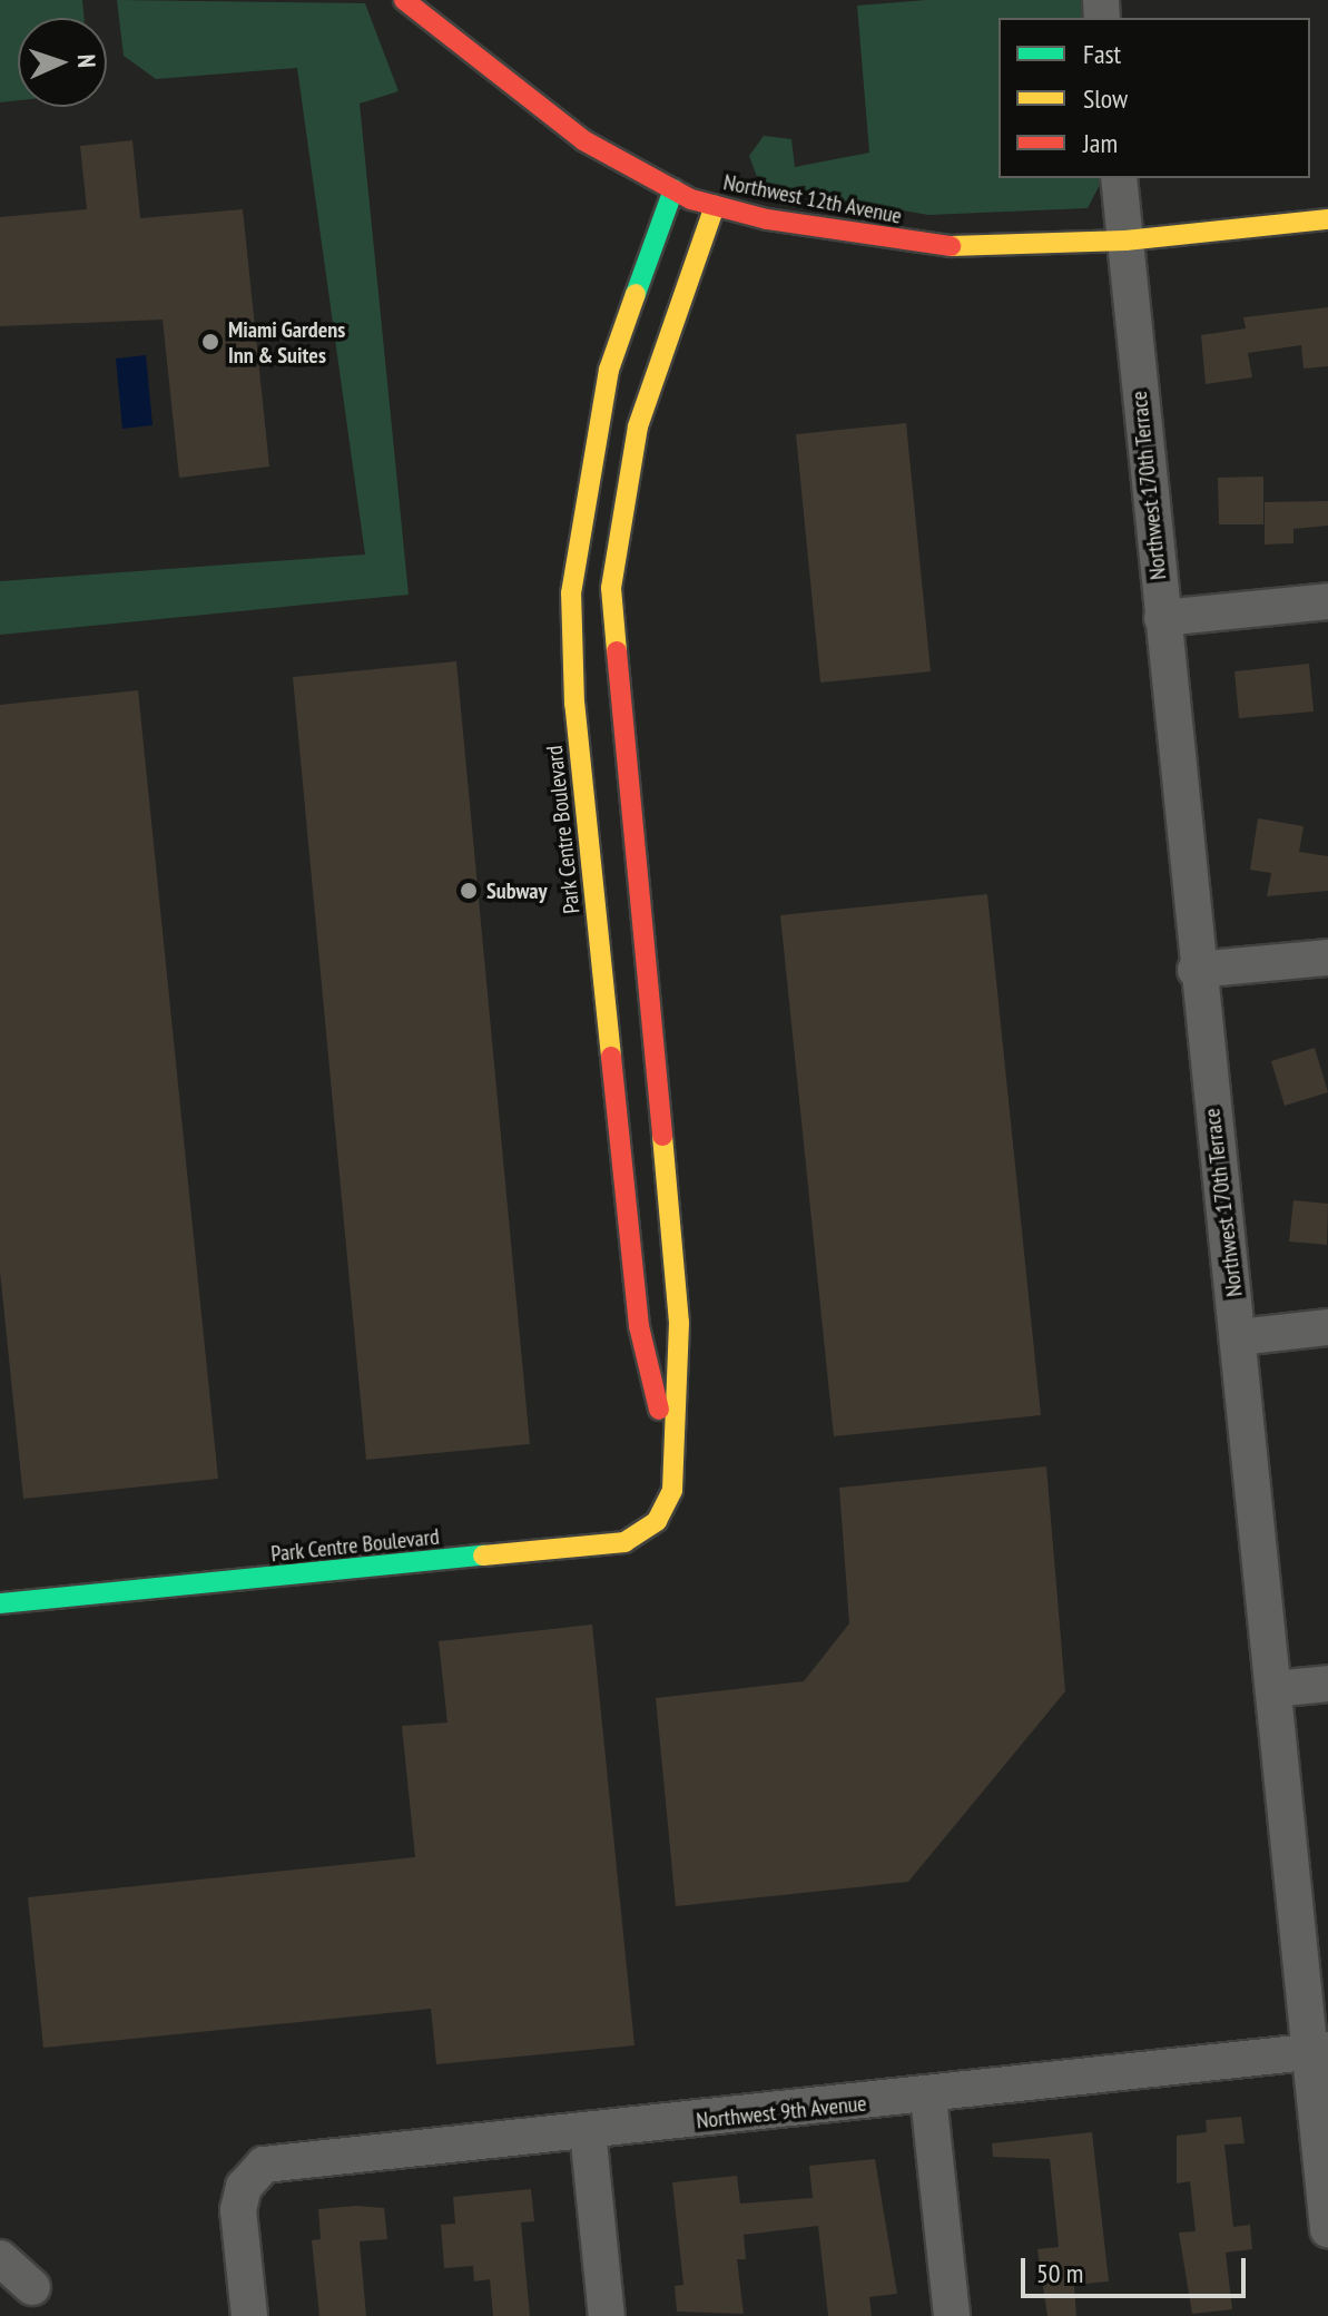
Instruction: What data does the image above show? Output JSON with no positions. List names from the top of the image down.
{
  "streets": {
    "street": [
      "Northwest 12th Avenue",
      "Northwest 170th Terrace",
      "Park Centre Boulevard",
      "Northwest 9th Avenue"
    ]
  },
  "crossings": [
    ["Northwest 12th Avenue", "Northwest 170th Terrace"],
    ["Northwest 12th Avenue", "Park Centre Boulevard"],
    ["Northwest 170th Terrace", "Northwest 9th Avenue"]
  ],
  "places": ["Miami Gardens Inn & Suites", "Subway"],
  "legend": ["Fast", "Slow", "Jam"],
  "scale_bar": "50 m",
  "north": "right"
}
